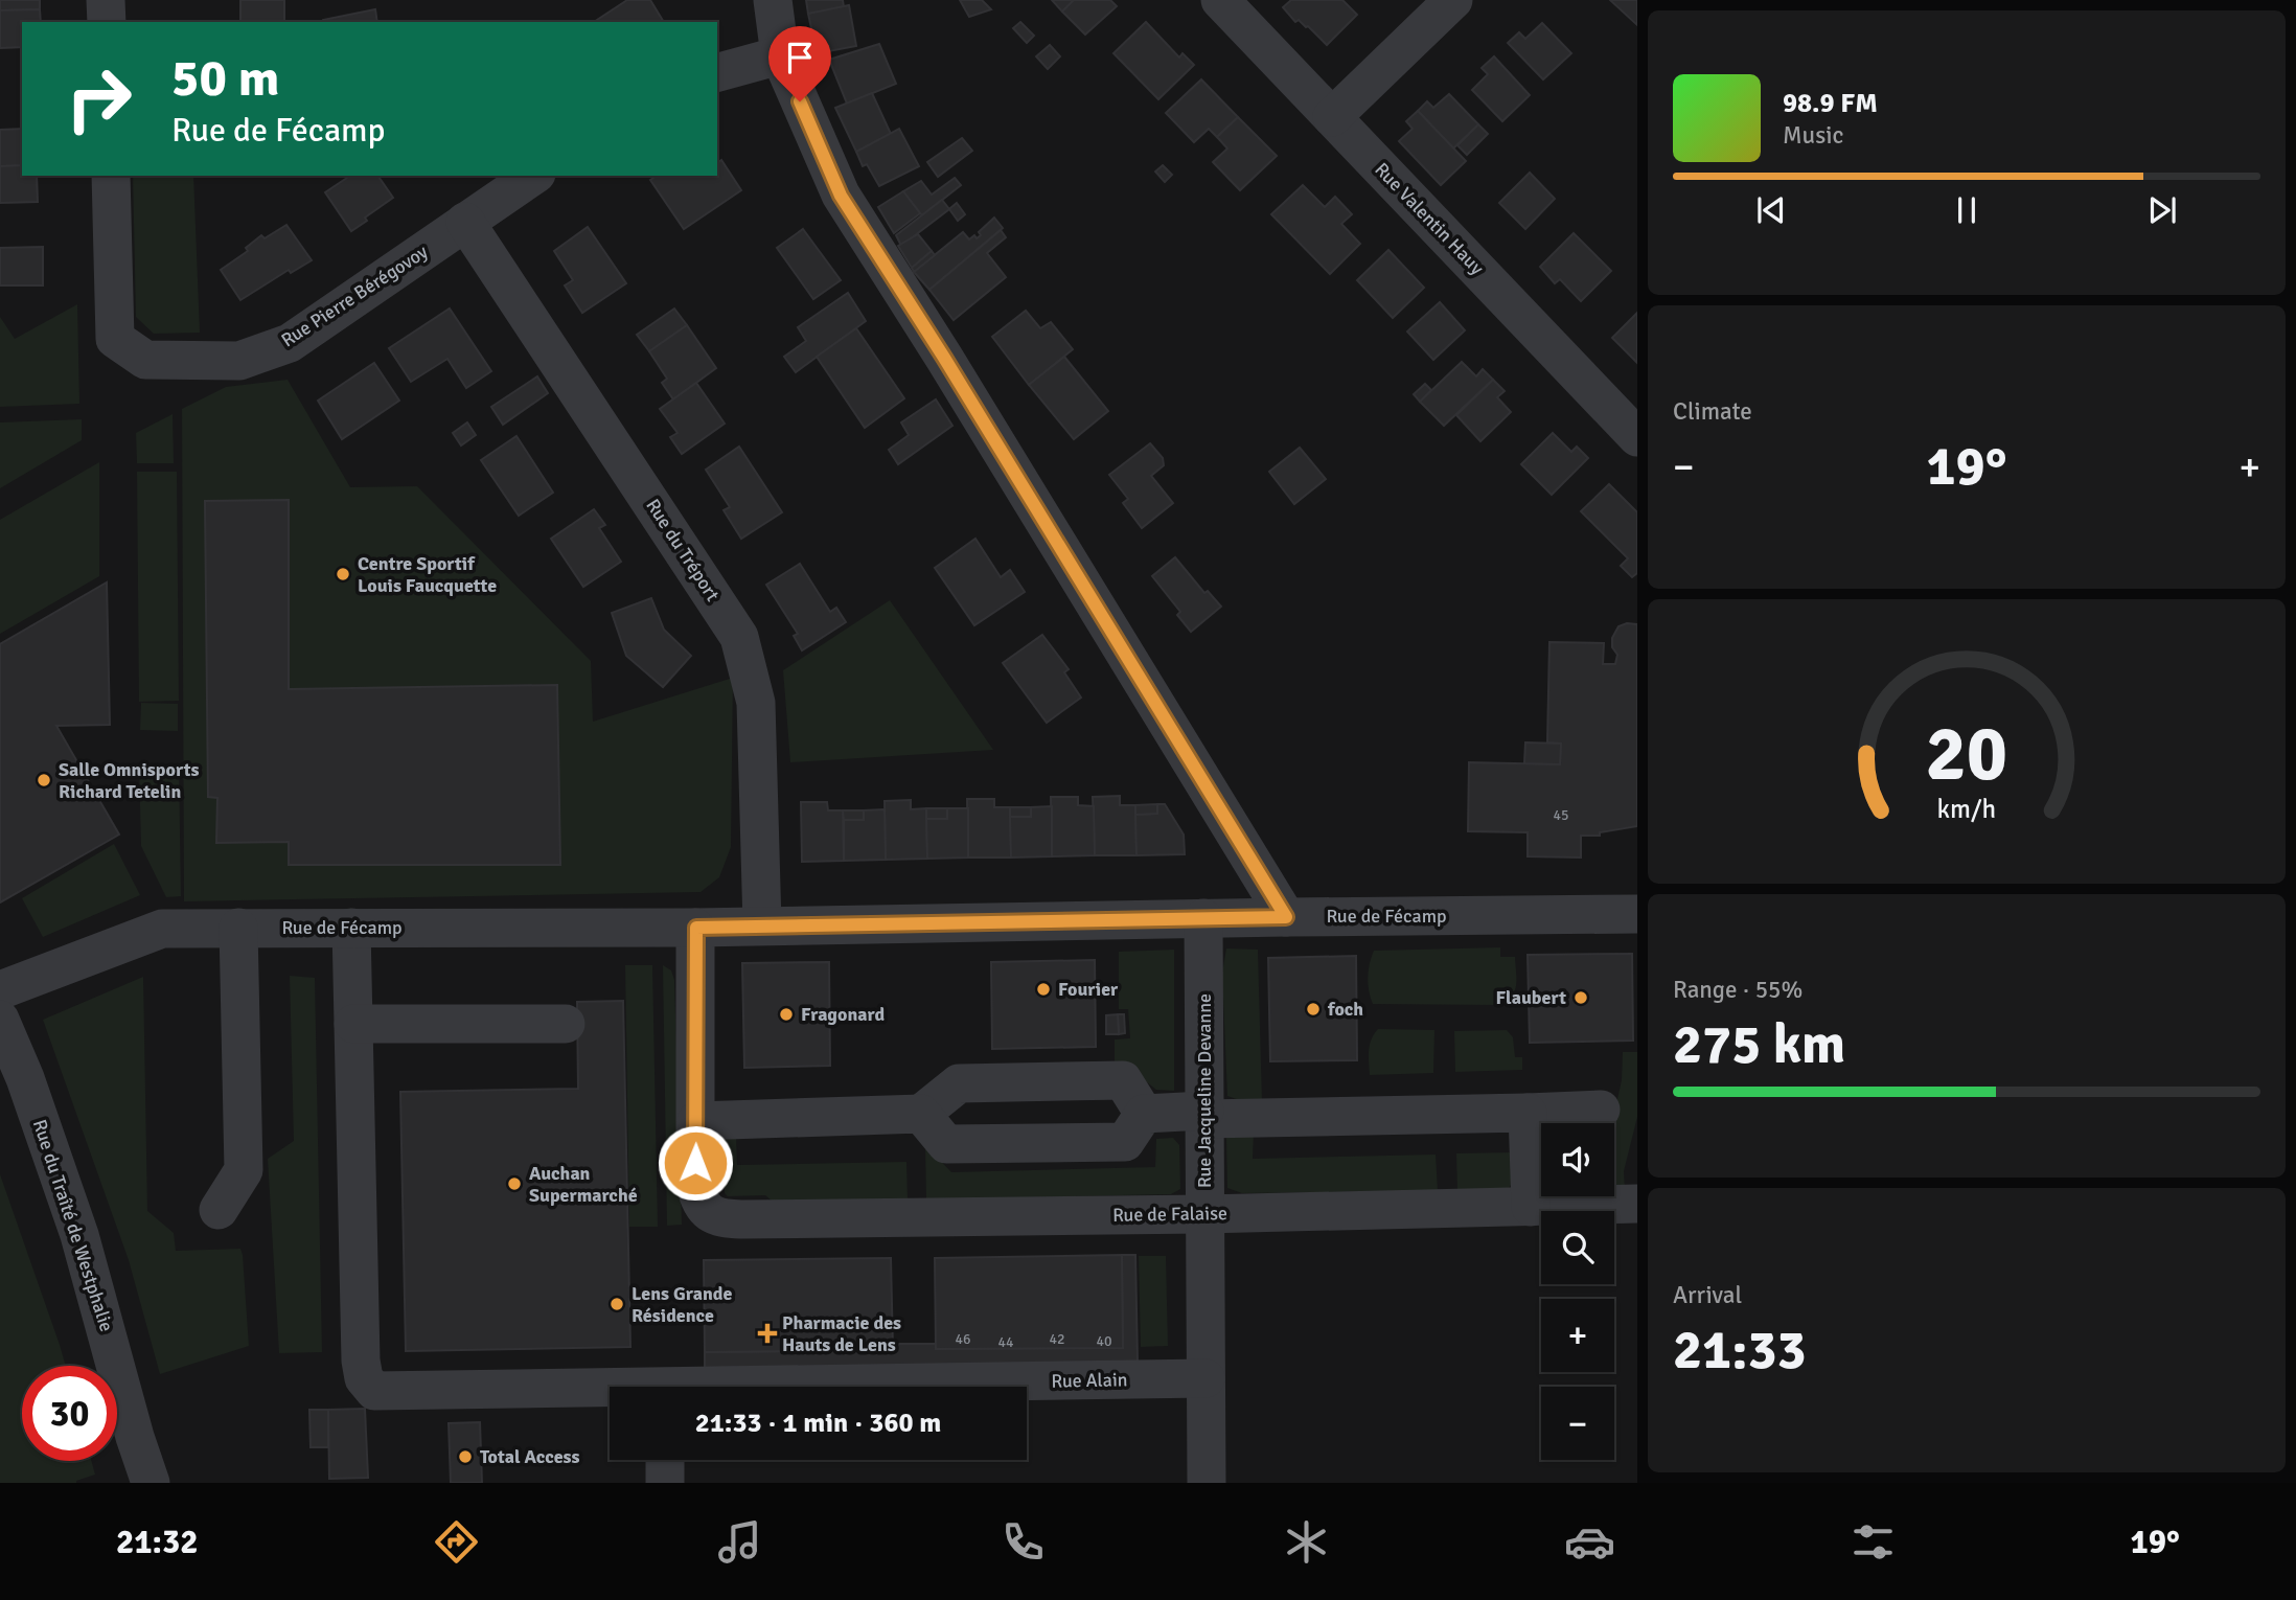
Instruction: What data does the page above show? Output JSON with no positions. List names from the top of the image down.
{
  "streets": {
    "street": [
      "Rue Valentin Hauy",
      "Rue Pierre Bérégovoy",
      "Rue du Tréport",
      "Rue de Fécamp",
      "Rue Jacqueline Devanne",
      "Rue de Falaise",
      "Rue du Traîté de Westphalie",
      "Rue Alain"
    ]
  },
  "crossings": [
    ["Rue Pierre Bérégovoy", "Rue du Tréport"],
    ["Rue du Tréport", "Rue de Fécamp"],
    ["Rue de Fécamp", "Rue Jacqueline Devanne"],
    ["Rue Jacqueline Devanne", "Rue de Falaise"],
    ["Rue Jacqueline Devanne", "Rue Alain"]
  ],
  "places": {
    "other": [
      "Centre Sportif Louis Faucquette",
      "Salle Omnisports Richard Tetelin",
      "Fourier",
      "Flaubert",
      "foch",
      "Fragonard",
      "Auchan Supermarché",
      "Lens Grande Résidence",
      "Total Access"
    ],
    "health": ["Pharmacie des Hauts de Lens"]
  },
  "house_numbers": [
    "45",
    "46",
    "42",
    "40",
    "44"
  ],
  "page": {
    "turn": ["50 m", "Rue de Fécamp"],
    "song": ["98.9 FM", "Music"],
    "tile": [
      "Climate",
      ["Range · 55%", "275 km"],
      ["Arrival", "21:33"]
    ],
    "heat": ["−", "19°", "+"],
    "map_buttons": ["+", "−"],
    "limit": "30",
    "trip": "21:33 · 1 min · 360 m",
    "tabs": ["21:32", "19°"],
    "gauge": ["20", "km/h"]
  }
}
